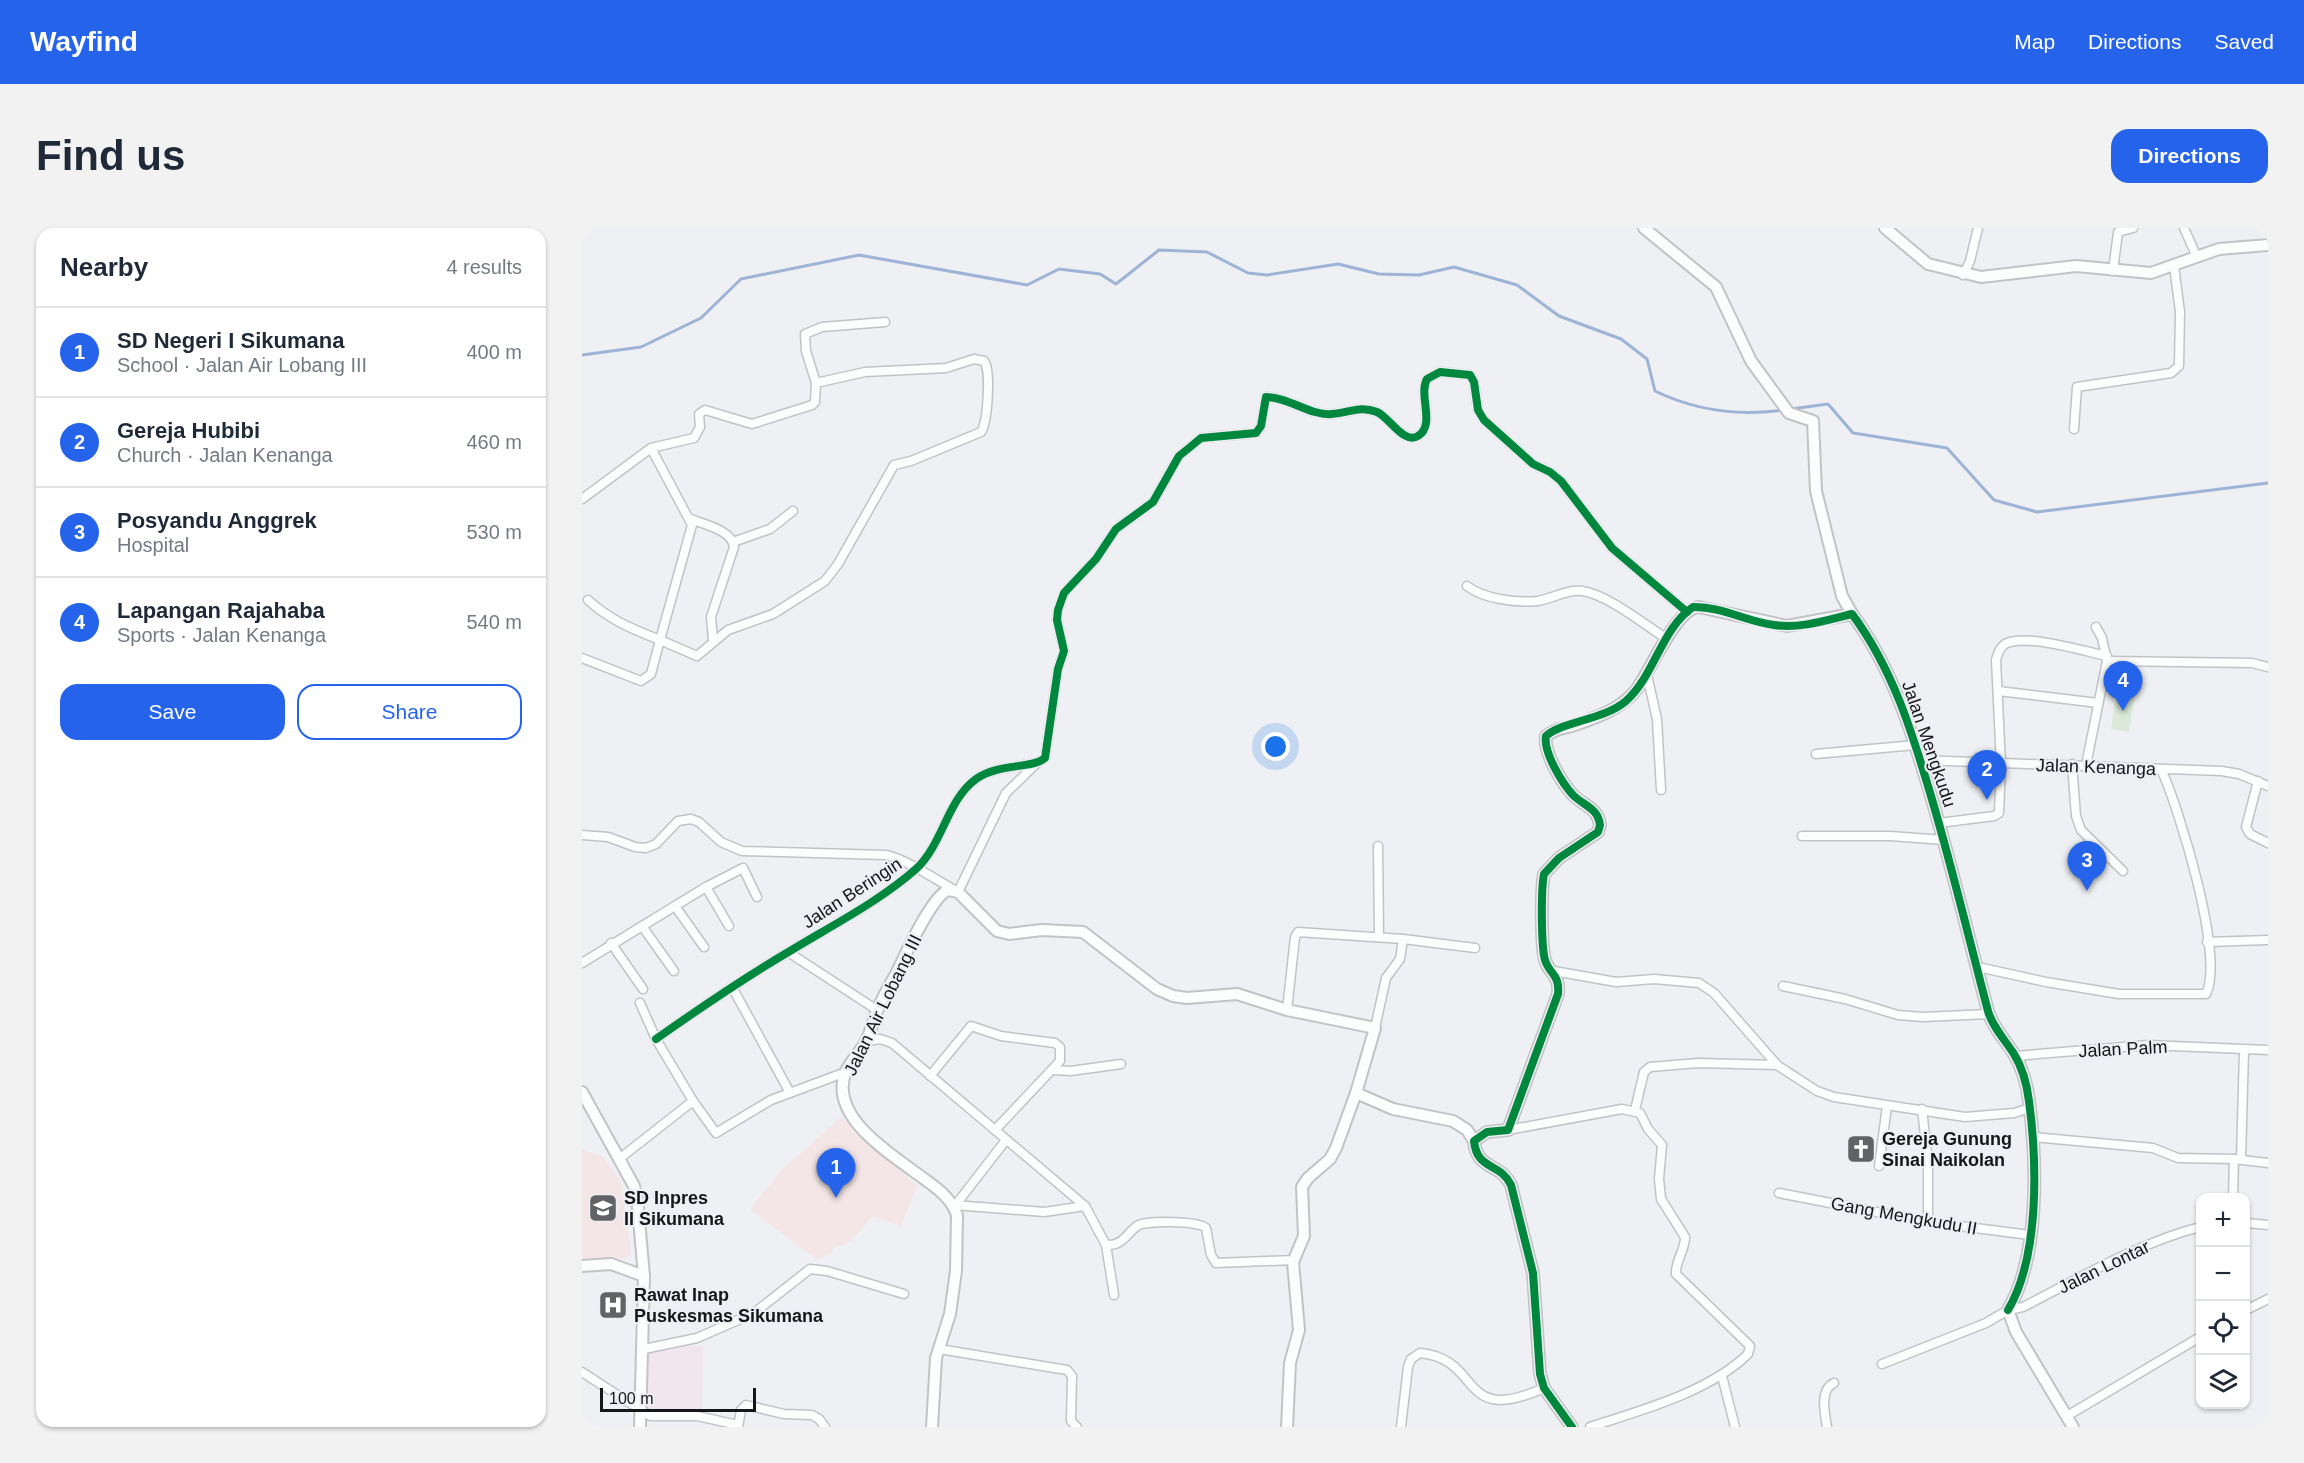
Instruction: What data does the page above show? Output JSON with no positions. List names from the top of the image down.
{
  "streets": {
    "street": [
      "Jalan Mengkudu",
      "Jalan Kenanga",
      "Jalan Beringin",
      "Jalan Air Lobang III",
      "Jalan Palm",
      "Gang Mengkudu II",
      "Jalan Lontar"
    ]
  },
  "crossings": [
    ["Jalan Mengkudu", "Jalan Kenanga"],
    ["Jalan Mengkudu", "Jalan Palm"],
    ["Jalan Mengkudu", "Gang Mengkudu II"],
    ["Jalan Mengkudu", "Jalan Lontar"]
  ],
  "places": {
    "church": ["Gereja Gunung Sinai Naikolan"],
    "school or university": ["SD Inpres II Sikumana"],
    "hospital": ["Rawat Inap Puskesmas Sikumana"]
  },
  "scale_bar": "100 m",
  "page": {
    "header": "Wayfind",
    "nav": ["Map", "Directions", "Saved"],
    "buttons": [
      "Directions",
      ["Save", "Share"]
    ],
    "title": "Find us",
    "heading": ["Nearby", "4 results"],
    "list": [
      {
        "mark": "1",
        "name": "SD Negeri I Sikumana",
        "note": "School · Jalan Air Lobang III",
        "value": "400 m"
      },
      {
        "mark": "2",
        "name": "Gereja Hubibi",
        "note": "Church · Jalan Kenanga",
        "value": "460 m"
      },
      {
        "mark": "3",
        "name": "Posyandu Anggrek",
        "note": "Hospital",
        "value": "530 m"
      },
      {
        "mark": "4",
        "name": "Lapangan Rajahaba",
        "note": "Sports · Jalan Kenanga",
        "value": "540 m"
      }
    ],
    "pins": [
      "4",
      "2",
      "3",
      "1"
    ],
    "map_buttons": ["+", "−"],
    "scale": "100 m"
  }
}
